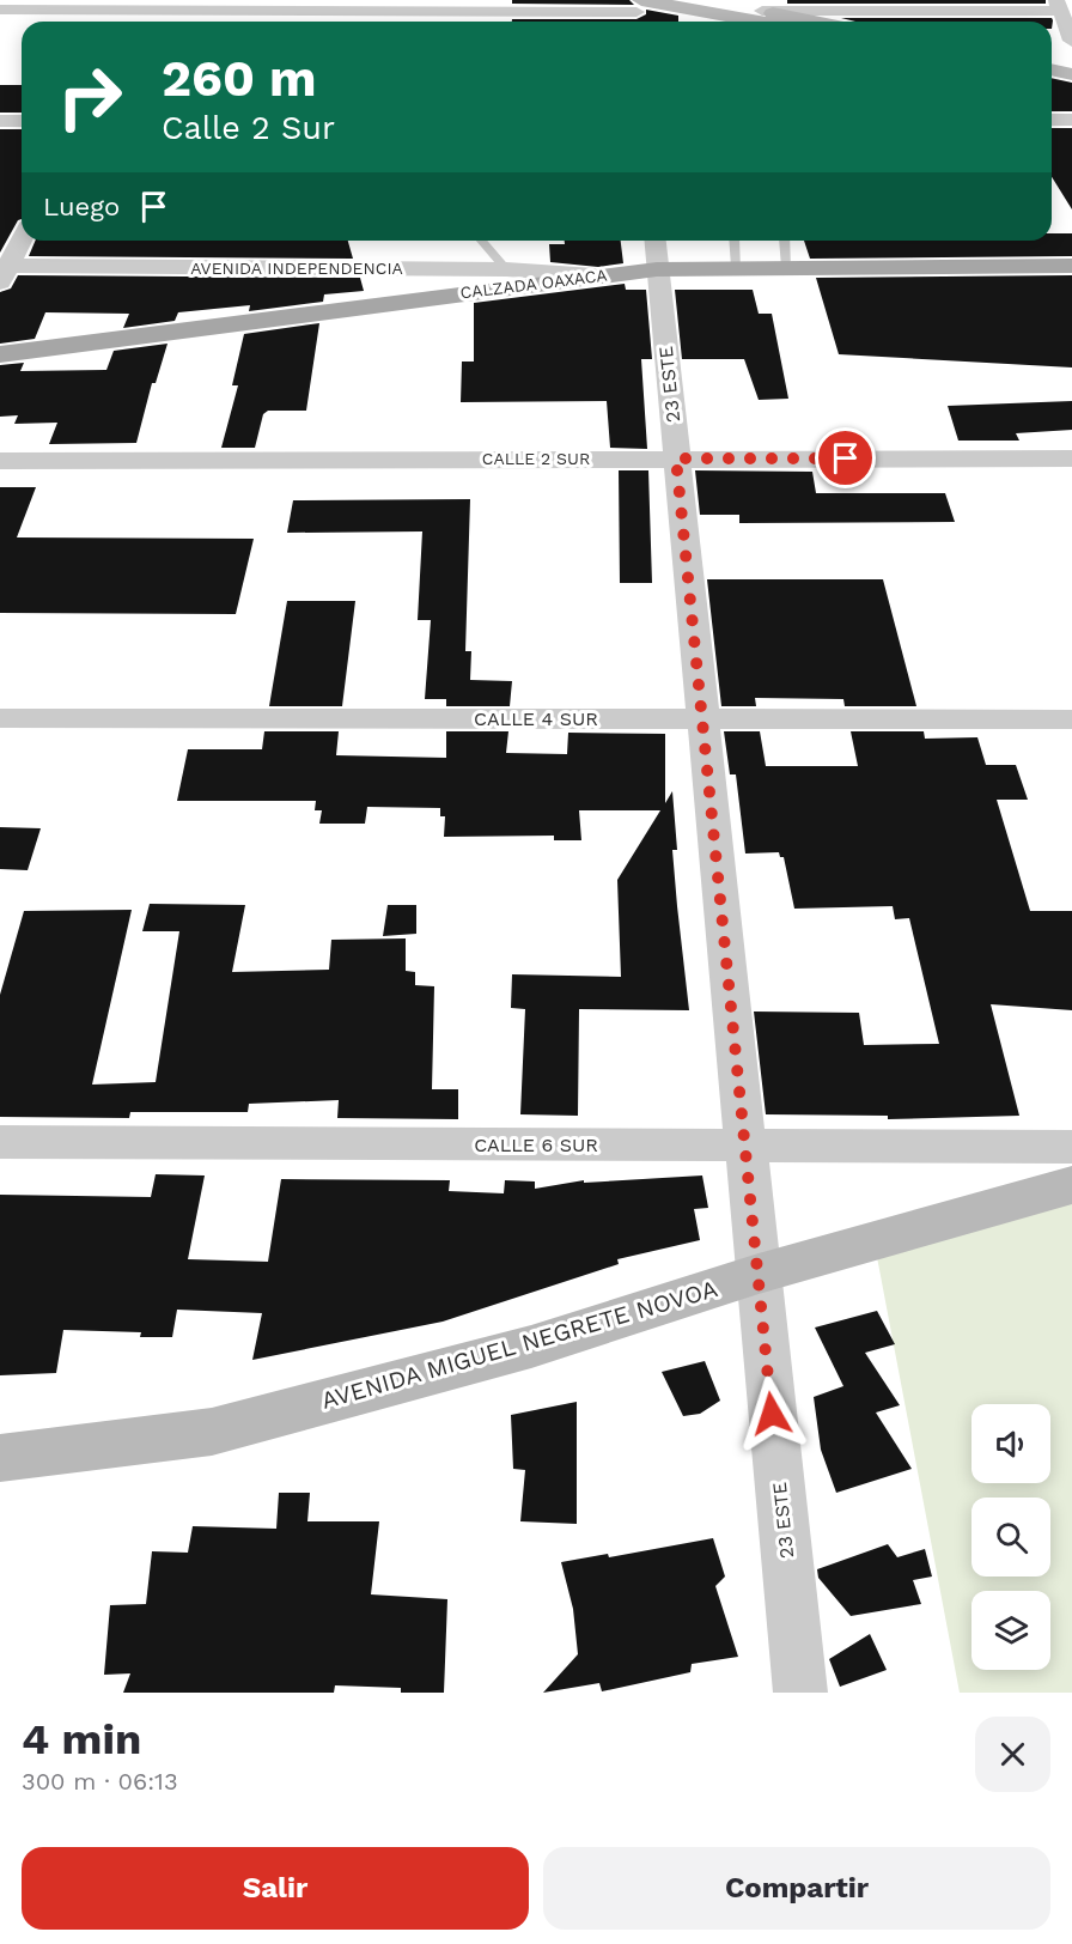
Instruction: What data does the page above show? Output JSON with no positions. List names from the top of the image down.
{
  "streets": {
    "main road": ["CALZADA OAXACA", "AVENIDA MIGUEL NEGRETE NOVOA"],
    "street": [
      "AVENIDA INDEPENDENCIA",
      "23 ESTE",
      "CALLE 2 SUR",
      "CALLE 4 SUR",
      "CALLE 6 SUR"
    ]
  },
  "crossings": [
    ["AVENIDA INDEPENDENCIA", "CALZADA OAXACA"],
    ["CALZADA OAXACA", "23 ESTE"],
    ["23 ESTE", "CALLE 2 SUR"],
    ["23 ESTE", "CALLE 4 SUR"],
    ["23 ESTE", "CALLE 6 SUR"],
    ["23 ESTE", "AVENIDA MIGUEL NEGRETE NOVOA"]
  ],
  "page": {
    "turn": ["260 m", "Calle 2 Sur"],
    "then": "Luego",
    "heading": ["4 min", "300 m · 06:13"],
    "buttons": ["Salir", "Compartir"]
  }
}
